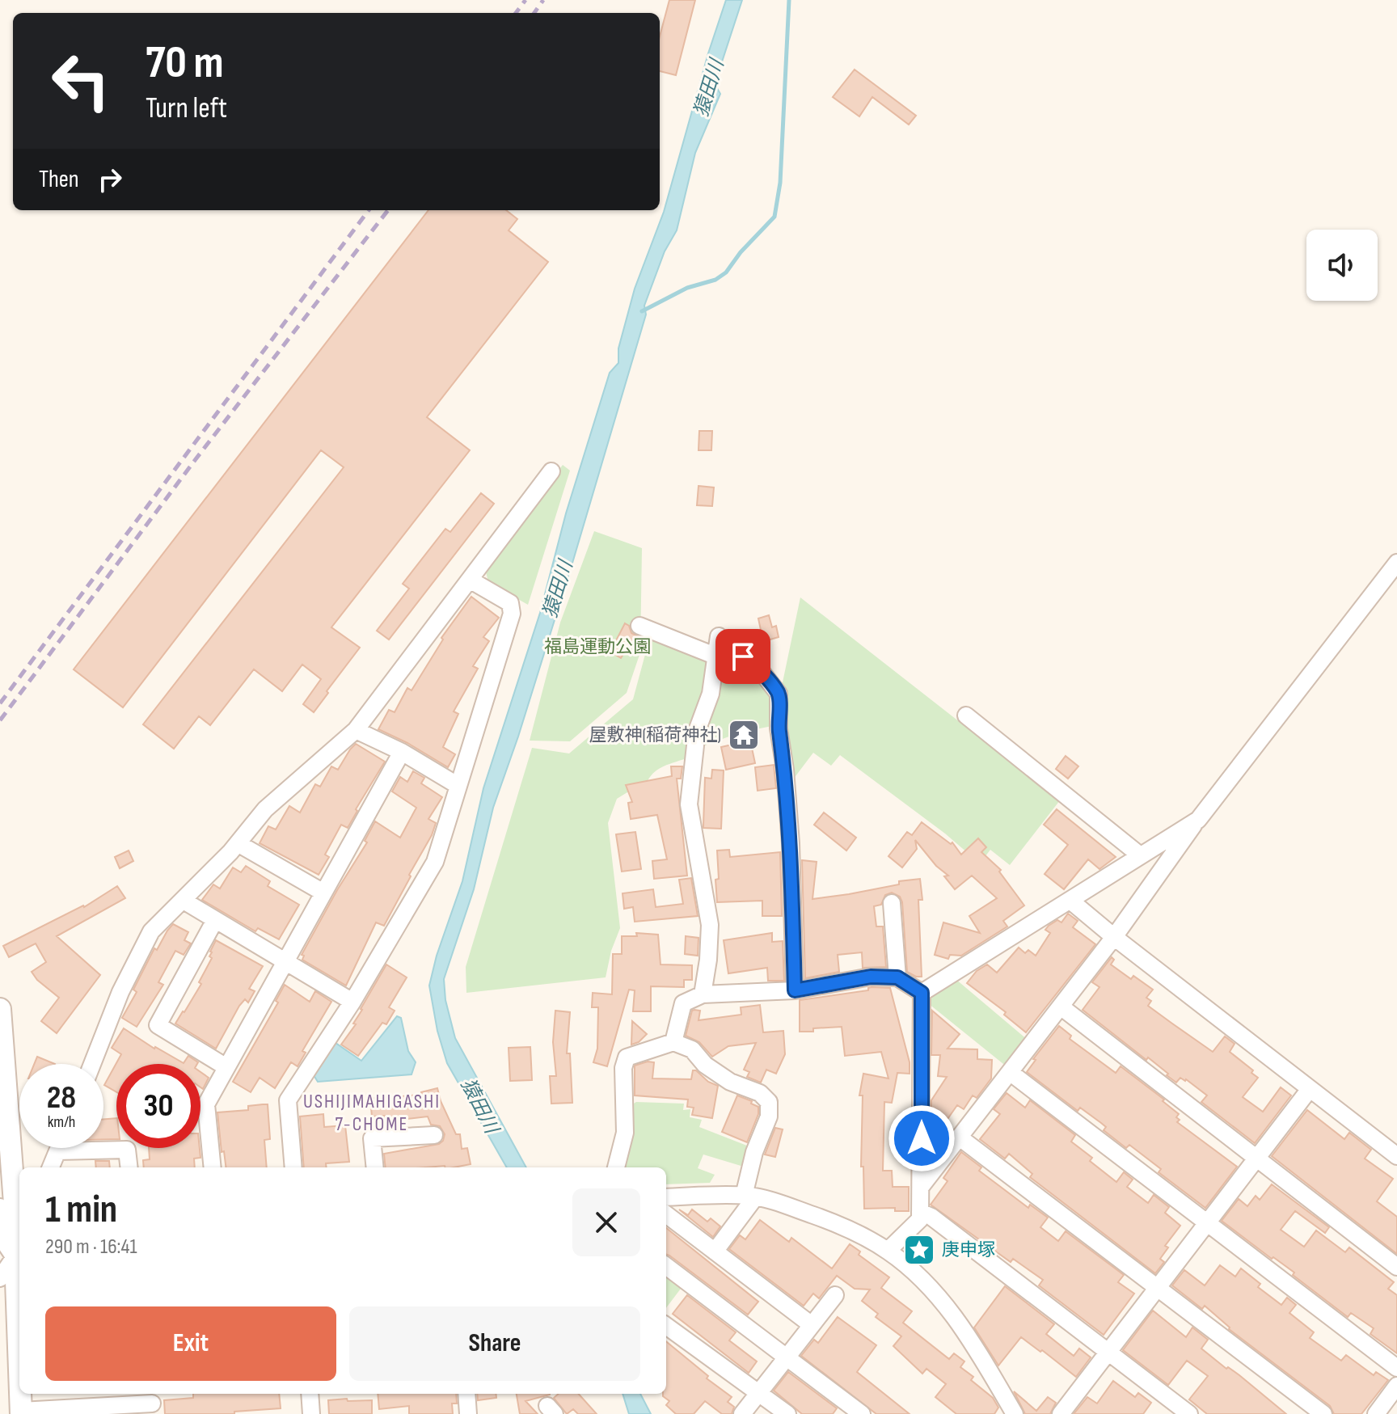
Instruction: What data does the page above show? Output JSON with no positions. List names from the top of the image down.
{
  "districts": ["USHIJIMAHIGASHI 7-CHOME"],
  "water": ["猿田川"],
  "parks": ["福島運動公園"],
  "places": {
    "temple": ["屋敷神(稲荷神社)"],
    "place": ["庚申塚"]
  },
  "page": {
    "turn": ["70 m", "Turn left"],
    "then": "Then",
    "speed": "28 km/h",
    "limit": "30",
    "heading": ["1 min", "290 m · 16:41"],
    "buttons": ["Exit", "Share"]
  }
}
